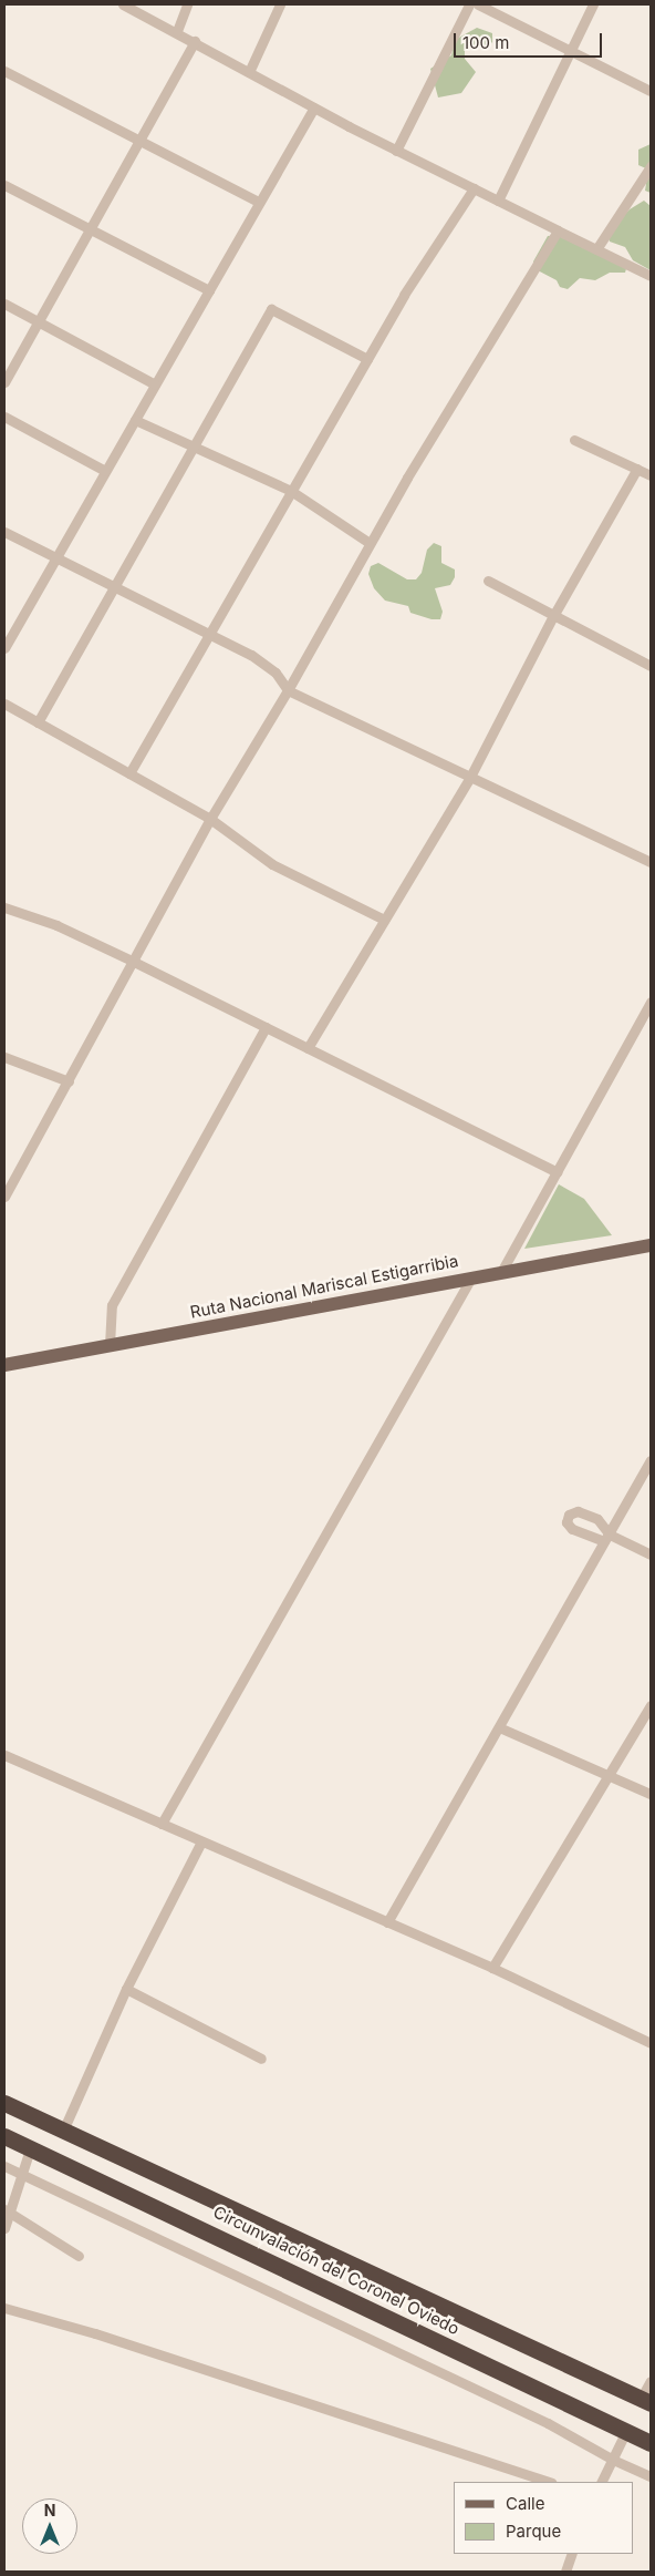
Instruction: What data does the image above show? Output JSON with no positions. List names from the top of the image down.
{
  "streets": {
    "highway": ["Circunvalación del Coronel Oviedo"],
    "main road": ["Ruta Nacional Mariscal Estigarribia"]
  },
  "legend": ["Calle", "Parque"],
  "scale_bar": "100 m",
  "north": "top"
}
